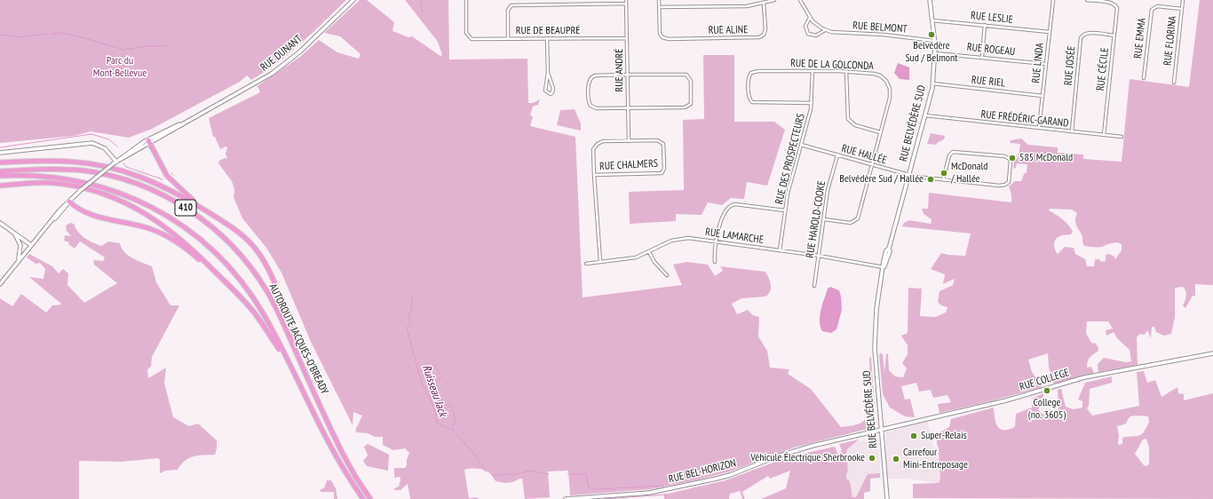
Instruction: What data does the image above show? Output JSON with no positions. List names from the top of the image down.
{
  "streets": {
    "highway": ["410", "AUTOROUTE JACQUES-O'BREADY"],
    "street": [
      "RUE LESLIE",
      "RUE BELMONT",
      "RUE ALINE",
      "RUE DE BEAUPRÉ",
      "RUE EMMA",
      "RUE FLORINA",
      "RUE ROGEAU",
      "RUE DUNANT",
      "RUE LINDA",
      "RUE DE LA GOLCONDA",
      "RUE JOSÉE",
      "RUE CÉCILE",
      "RUE ANDRÉ",
      "RUE RIEL",
      "RUE FRÉDÉRIC-GARAND",
      "RUE BELVÉDÈRE SUD",
      "RUE HALLÉE",
      "RUE DES PROSPECTEURS",
      "RUE CHALMERS",
      "RUE HAROLD-COOKE",
      "RUE LAMARCHE",
      "RUE COLLEGE",
      "RUE BEL-HORIZON"
    ]
  },
  "crossings": [
    ["RUE LESLIE", "RUE LINDA"],
    ["RUE LESLIE", "RUE BELVÉDÈRE SUD"],
    ["RUE BELMONT", "RUE BELVÉDÈRE SUD"],
    ["RUE DE BEAUPRÉ", "RUE ANDRÉ"],
    ["RUE EMMA", "RUE FLORINA"],
    ["RUE ROGEAU", "RUE LINDA"],
    ["RUE ROGEAU", "RUE BELVÉDÈRE SUD"],
    ["RUE LINDA", "RUE RIEL"],
    ["RUE LINDA", "RUE FRÉDÉRIC-GARAND"],
    ["RUE DE LA GOLCONDA", "RUE HALLÉE"],
    ["RUE DE LA GOLCONDA", "RUE DES PROSPECTEURS"],
    ["RUE DE LA GOLCONDA", "RUE HAROLD-COOKE"],
    ["RUE JOSÉE", "RUE CÉCILE"],
    ["RUE JOSÉE", "RUE FRÉDÉRIC-GARAND"],
    ["RUE CÉCILE", "RUE FRÉDÉRIC-GARAND"],
    ["RUE ANDRÉ", "RUE CHALMERS"],
    ["RUE RIEL", "RUE BELVÉDÈRE SUD"],
    ["RUE FRÉDÉRIC-GARAND", "RUE BELVÉDÈRE SUD"],
    ["RUE BELVÉDÈRE SUD", "RUE HALLÉE"],
    ["RUE BELVÉDÈRE SUD", "RUE LAMARCHE"],
    ["RUE BELVÉDÈRE SUD", "RUE COLLEGE"],
    ["RUE BELVÉDÈRE SUD", "RUE BEL-HORIZON"],
    ["RUE HALLÉE", "RUE DES PROSPECTEURS"],
    ["RUE HALLÉE", "RUE HAROLD-COOKE"],
    ["RUE DES PROSPECTEURS", "RUE LAMARCHE"],
    ["RUE CHALMERS", "RUE LAMARCHE"],
    ["RUE HAROLD-COOKE", "RUE LAMARCHE"],
    ["RUE COLLEGE", "RUE BEL-HORIZON"]
  ],
  "water": ["Ruisseau Jack"],
  "parks": ["Parc du Mont-Bellevue"],
  "places": [
    "Belvédère Sud / Belmont",
    "585 McDonald",
    "McDonald / Hallée",
    "Belvédère Sud / Hallée",
    "College (no. 3605)",
    "Super-Relais",
    "Véhicule Électrique Sherbrooke",
    "Carrefour Mini-Entreposage"
  ]
}
